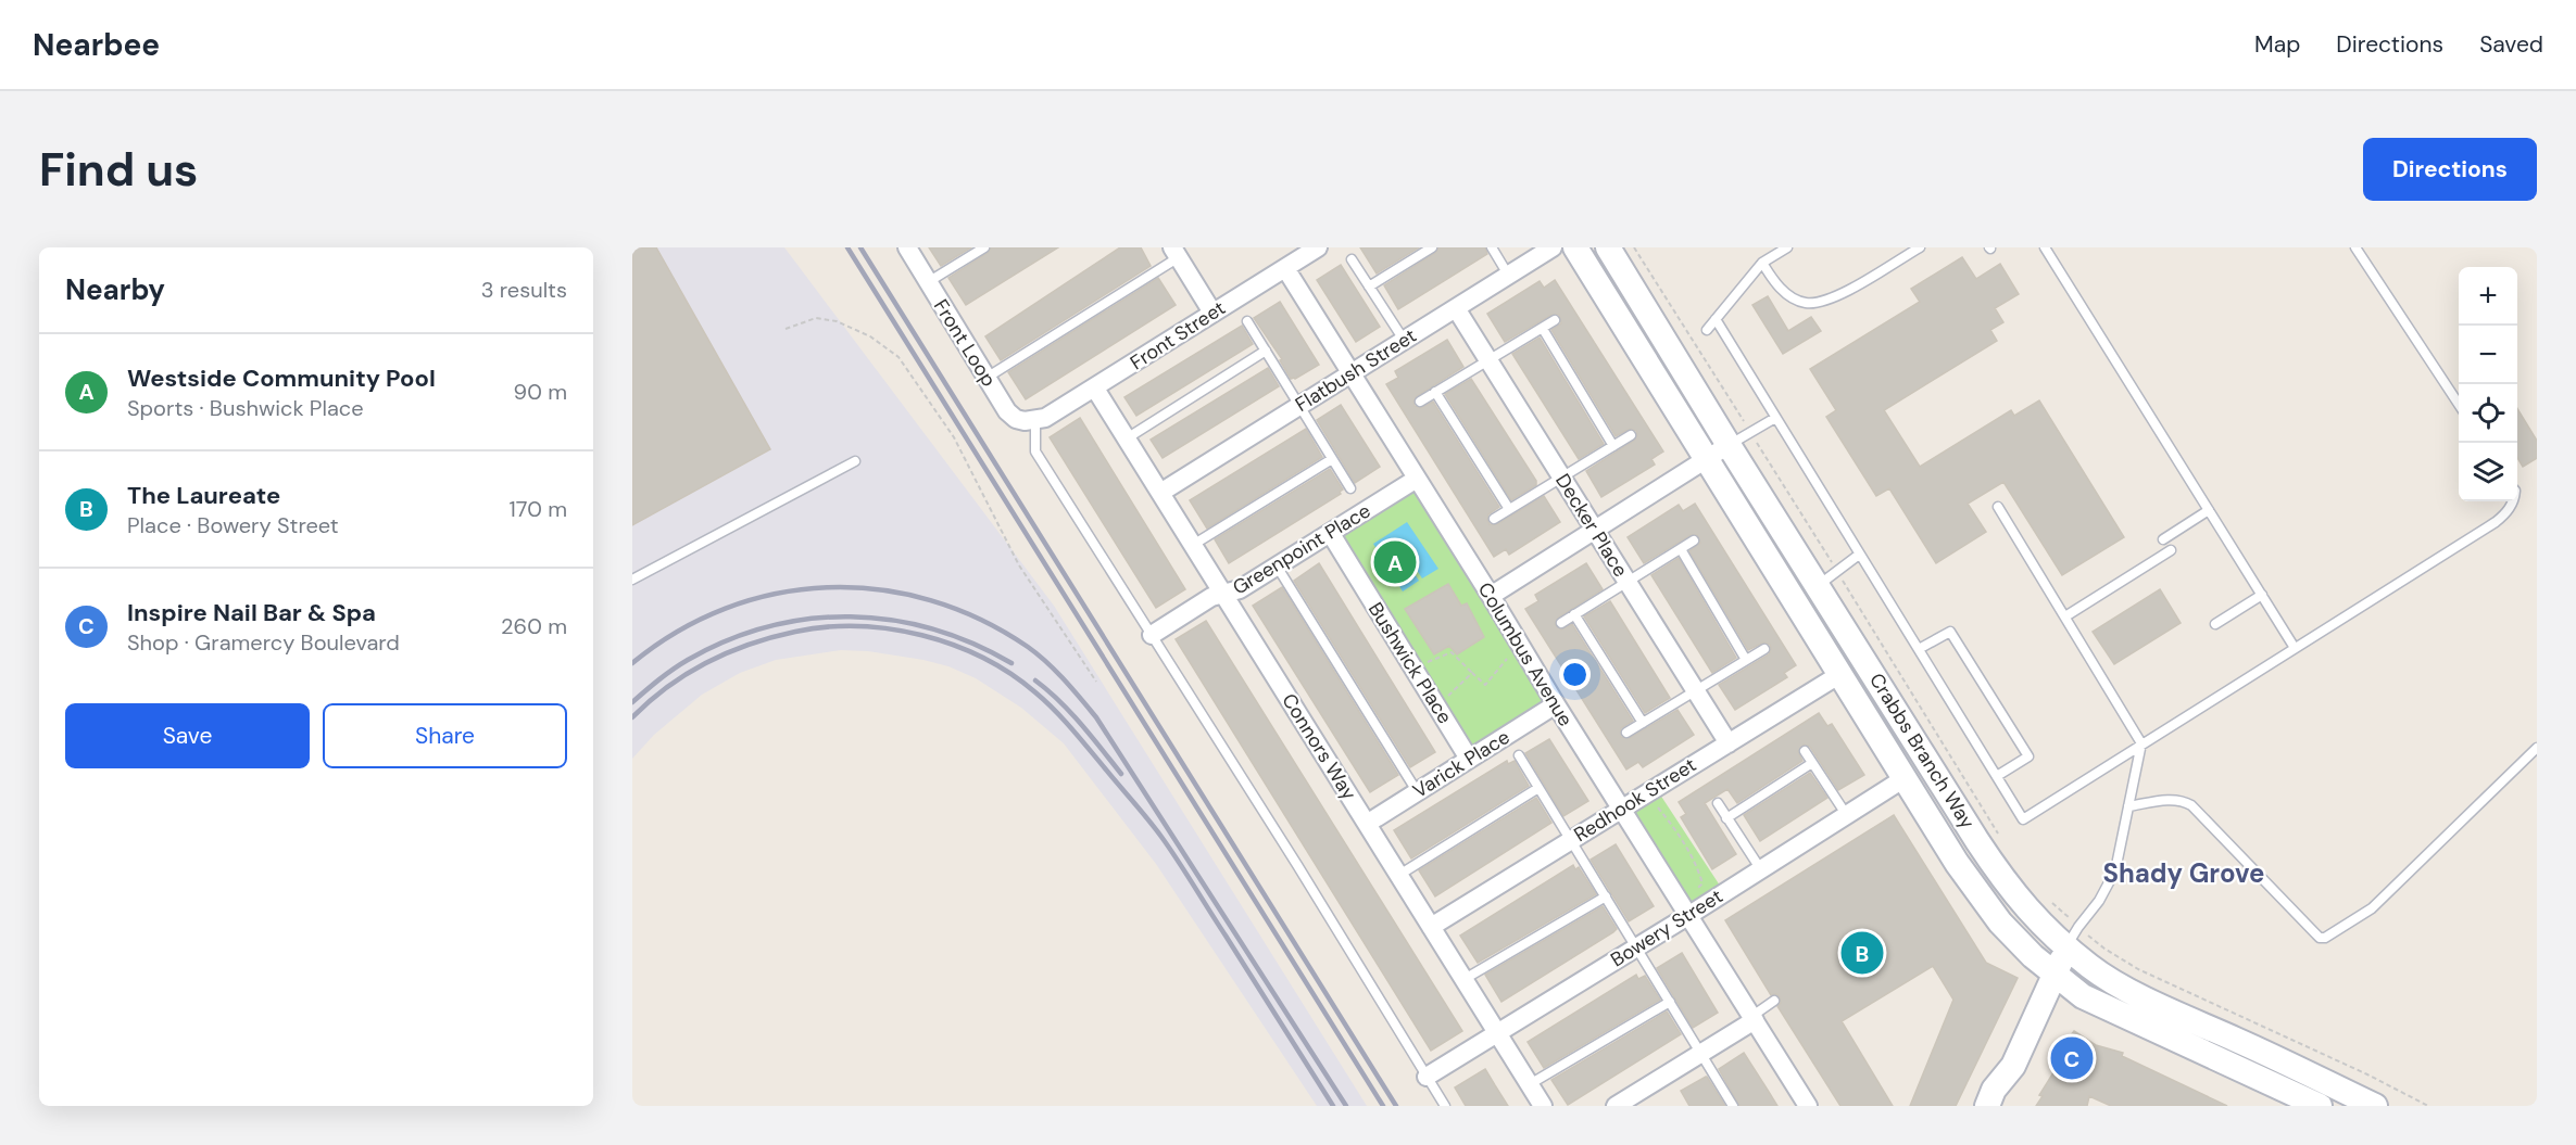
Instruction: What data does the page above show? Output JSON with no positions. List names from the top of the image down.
{
  "streets": {
    "main road": ["Crabbs Branch Way"],
    "street": [
      "Front Street",
      "Front Loop",
      "Flatbush Street",
      "Decker Place",
      "Greenpoint Place",
      "Columbus Avenue",
      "Bushwick Place",
      "Connors Way",
      "Varick Place",
      "Redhook Street",
      "Bowery Street"
    ]
  },
  "crossings": [
    ["Front Street", "Front Loop"],
    ["Front Street", "Columbus Avenue"],
    ["Front Street", "Connors Way"],
    ["Flatbush Street", "Decker Place"],
    ["Flatbush Street", "Columbus Avenue"],
    ["Flatbush Street", "Connors Way"],
    ["Decker Place", "Redhook Street"],
    ["Greenpoint Place", "Columbus Avenue"],
    ["Greenpoint Place", "Bushwick Place"],
    ["Greenpoint Place", "Connors Way"],
    ["Columbus Avenue", "Varick Place"],
    ["Columbus Avenue", "Redhook Street"],
    ["Columbus Avenue", "Bowery Street"],
    ["Bushwick Place", "Varick Place"],
    ["Connors Way", "Varick Place"],
    ["Connors Way", "Redhook Street"],
    ["Connors Way", "Bowery Street"],
    ["Crabbs Branch Way", "Redhook Street"],
    ["Crabbs Branch Way", "Bowery Street"]
  ],
  "districts": ["Shady Grove"],
  "page": {
    "header": "Nearbee",
    "nav": ["Map", "Directions", "Saved"],
    "buttons": [
      "Directions",
      ["Save", "Share"]
    ],
    "title": "Find us",
    "heading": ["Nearby", "3 results"],
    "map_buttons": ["+", "−"],
    "list": [
      {
        "mark": "A",
        "name": "Westside Community Pool",
        "note": "Sports · Bushwick Place",
        "value": "90 m"
      },
      {
        "mark": "B",
        "name": "The Laureate",
        "note": "Place · Bowery Street",
        "value": "170 m"
      },
      {
        "mark": "C",
        "name": "Inspire Nail Bar & Spa",
        "note": "Shop · Gramercy Boulevard",
        "value": "260 m"
      }
    ],
    "pins": ["A", "B", "C"]
  }
}
